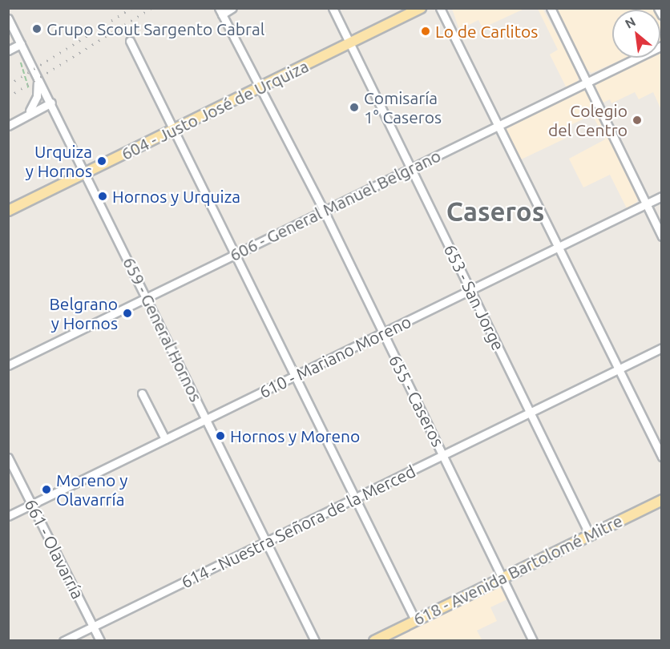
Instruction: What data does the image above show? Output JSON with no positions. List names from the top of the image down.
{
  "streets": {
    "main road": ["604 - Justo José de Urquiza", "618 - Avenida Bartolomé Mitre"],
    "street": [
      "606 - General Manuel Belgrano",
      "653 - San Jorge",
      "659 - General Hornos",
      "610 - Mariano Moreno",
      "655 - Caseros",
      "614 - Nuestra Señora de la Merced",
      "661 - Olavarría"
    ]
  },
  "crossings": [
    ["604 - Justo José de Urquiza", "653 - San Jorge"],
    ["604 - Justo José de Urquiza", "659 - General Hornos"],
    ["604 - Justo José de Urquiza", "655 - Caseros"],
    ["606 - General Manuel Belgrano", "653 - San Jorge"],
    ["606 - General Manuel Belgrano", "659 - General Hornos"],
    ["606 - General Manuel Belgrano", "655 - Caseros"],
    ["653 - San Jorge", "610 - Mariano Moreno"],
    ["653 - San Jorge", "614 - Nuestra Señora de la Merced"],
    ["653 - San Jorge", "618 - Avenida Bartolomé Mitre"],
    ["659 - General Hornos", "610 - Mariano Moreno"],
    ["659 - General Hornos", "614 - Nuestra Señora de la Merced"],
    ["610 - Mariano Moreno", "655 - Caseros"],
    ["610 - Mariano Moreno", "661 - Olavarría"],
    ["655 - Caseros", "614 - Nuestra Señora de la Merced"],
    ["655 - Caseros", "618 - Avenida Bartolomé Mitre"],
    ["614 - Nuestra Señora de la Merced", "661 - Olavarría"]
  ],
  "districts": ["Caseros"],
  "places": [
    "Grupo Scout Sargento Cabral",
    "Lo de Carlitos",
    "Comisaría 1° Caseros",
    "Colegio del Centro",
    "Urquiza y Hornos",
    "Hornos y Urquiza",
    "Belgrano y Hornos",
    "Hornos y Moreno",
    "Moreno y Olavarría"
  ],
  "north": "top left"
}
